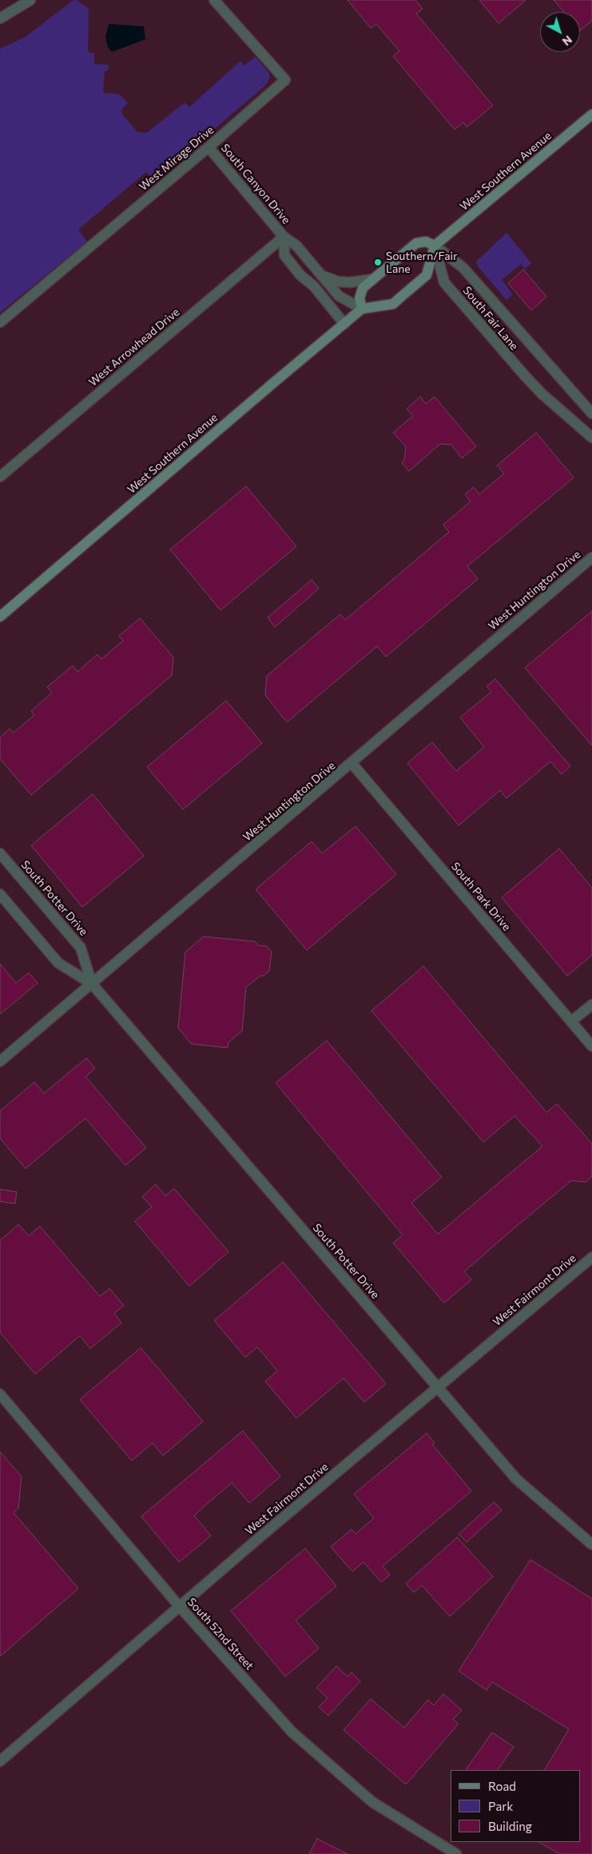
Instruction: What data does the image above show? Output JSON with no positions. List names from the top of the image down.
{
  "streets": {
    "main road": ["West Southern Avenue"],
    "street": [
      "West Mirage Drive",
      "South Canyon Drive",
      "South Fair Lane",
      "West Arrowhead Drive",
      "West Huntington Drive",
      "South Park Drive",
      "South Potter Drive",
      "West Fairmont Drive",
      "South 52nd Street"
    ]
  },
  "crossings": [
    ["West Mirage Drive", "South Canyon Drive"],
    ["West Southern Avenue", "South Canyon Drive"],
    ["West Southern Avenue", "South Fair Lane"],
    ["South Canyon Drive", "West Arrowhead Drive"],
    ["West Huntington Drive", "South Park Drive"],
    ["West Huntington Drive", "South Potter Drive"],
    ["South Potter Drive", "West Fairmont Drive"],
    ["West Fairmont Drive", "South 52nd Street"]
  ],
  "places": ["Southern/Fair Lane"],
  "legend": ["Road", "Park", "Building"],
  "north": "bottom right"
}
